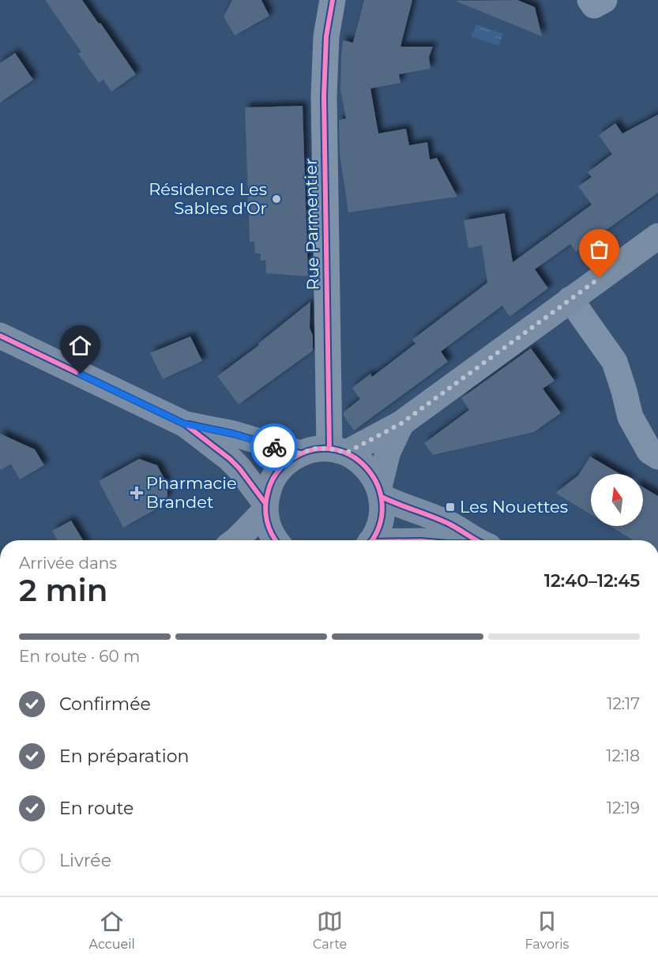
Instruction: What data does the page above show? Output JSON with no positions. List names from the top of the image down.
{
  "streets": {
    "street": ["Rue Parmentier"]
  },
  "places": {
    "other": ["Résidence Les Sables d'Or"],
    "health": ["Pharmacie Brandet"],
    "transit": ["Les Nouettes"]
  },
  "north": "top",
  "page": {
    "heading": ["2 min", "Arrivée dans", "12:40–12:45"],
    "bar": "En route · 60 m",
    "list": [
      ["Confirmée", "12:17"],
      ["En préparation", "12:18"],
      ["En route", "12:19"],
      "Livrée"
    ],
    "tabs": ["Accueil", "Carte", "Favoris"]
  }
}
